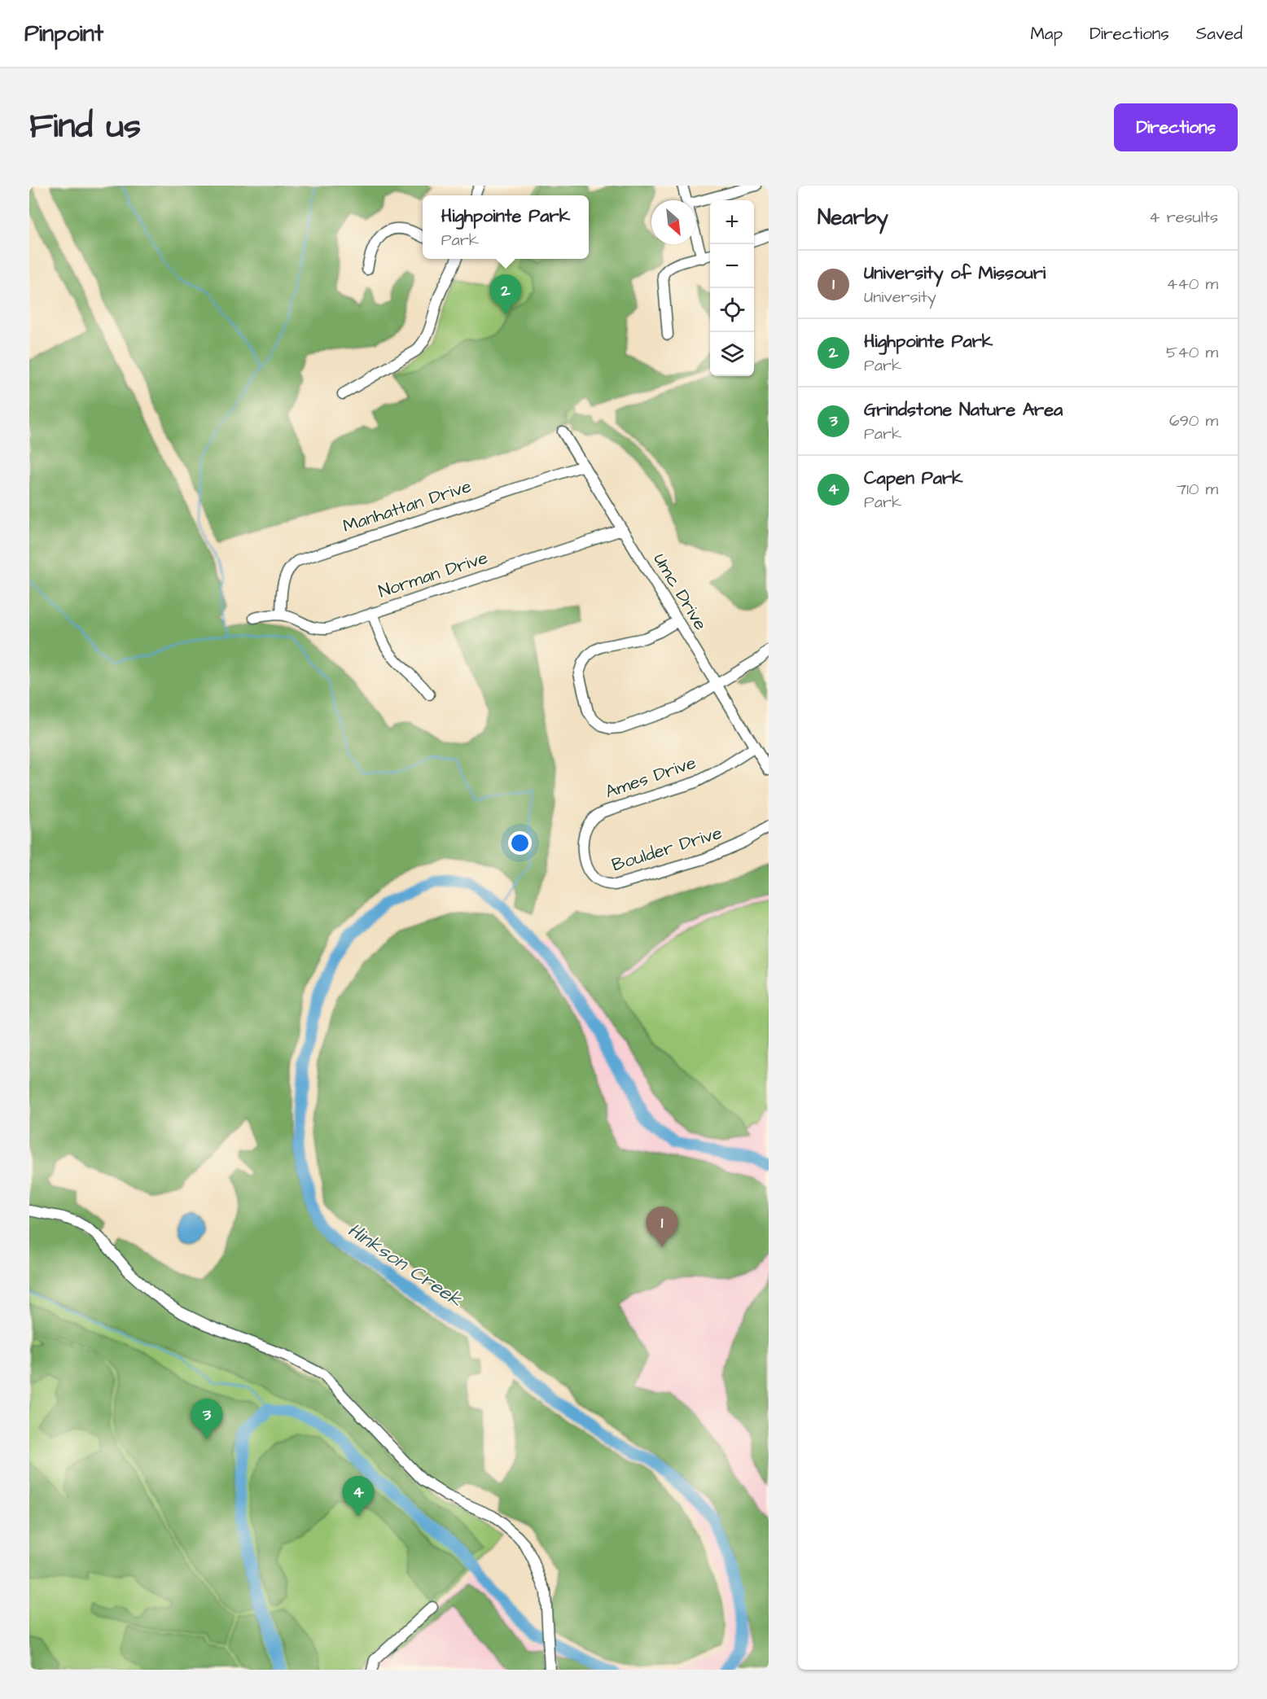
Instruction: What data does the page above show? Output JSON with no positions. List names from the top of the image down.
{
  "streets": {
    "street": [
      "Manhattan Drive",
      "Norman Drive",
      "Umc Drive",
      "Ames Drive",
      "Boulder Drive"
    ]
  },
  "crossings": [
    ["Manhattan Drive", "Norman Drive"],
    ["Manhattan Drive", "Umc Drive"],
    ["Norman Drive", "Umc Drive"],
    ["Umc Drive", "Ames Drive"],
    ["Ames Drive", "Boulder Drive"]
  ],
  "water": ["Hinkson Creek"],
  "north": "bottom right",
  "page": {
    "header": "Pinpoint",
    "nav": ["Map", "Directions", "Saved"],
    "title": "Find us",
    "buttons": "Directions",
    "heading": ["Nearby", "4 results"],
    "popup": ["Highpointe Park", "Park"],
    "map_buttons": ["+", "−"],
    "list": [
      {
        "mark": "1",
        "name": "University of Missouri",
        "note": "University",
        "value": "440 m"
      },
      {
        "mark": "2",
        "name": "Highpointe Park",
        "note": "Park",
        "value": "540 m"
      },
      {
        "mark": "3",
        "name": "Grindstone Nature Area",
        "note": "Park",
        "value": "690 m"
      },
      {
        "mark": "4",
        "name": "Capen Park",
        "note": "Park",
        "value": "710 m"
      }
    ],
    "pins": [
      "2",
      "1",
      "3",
      "4"
    ]
  }
}
